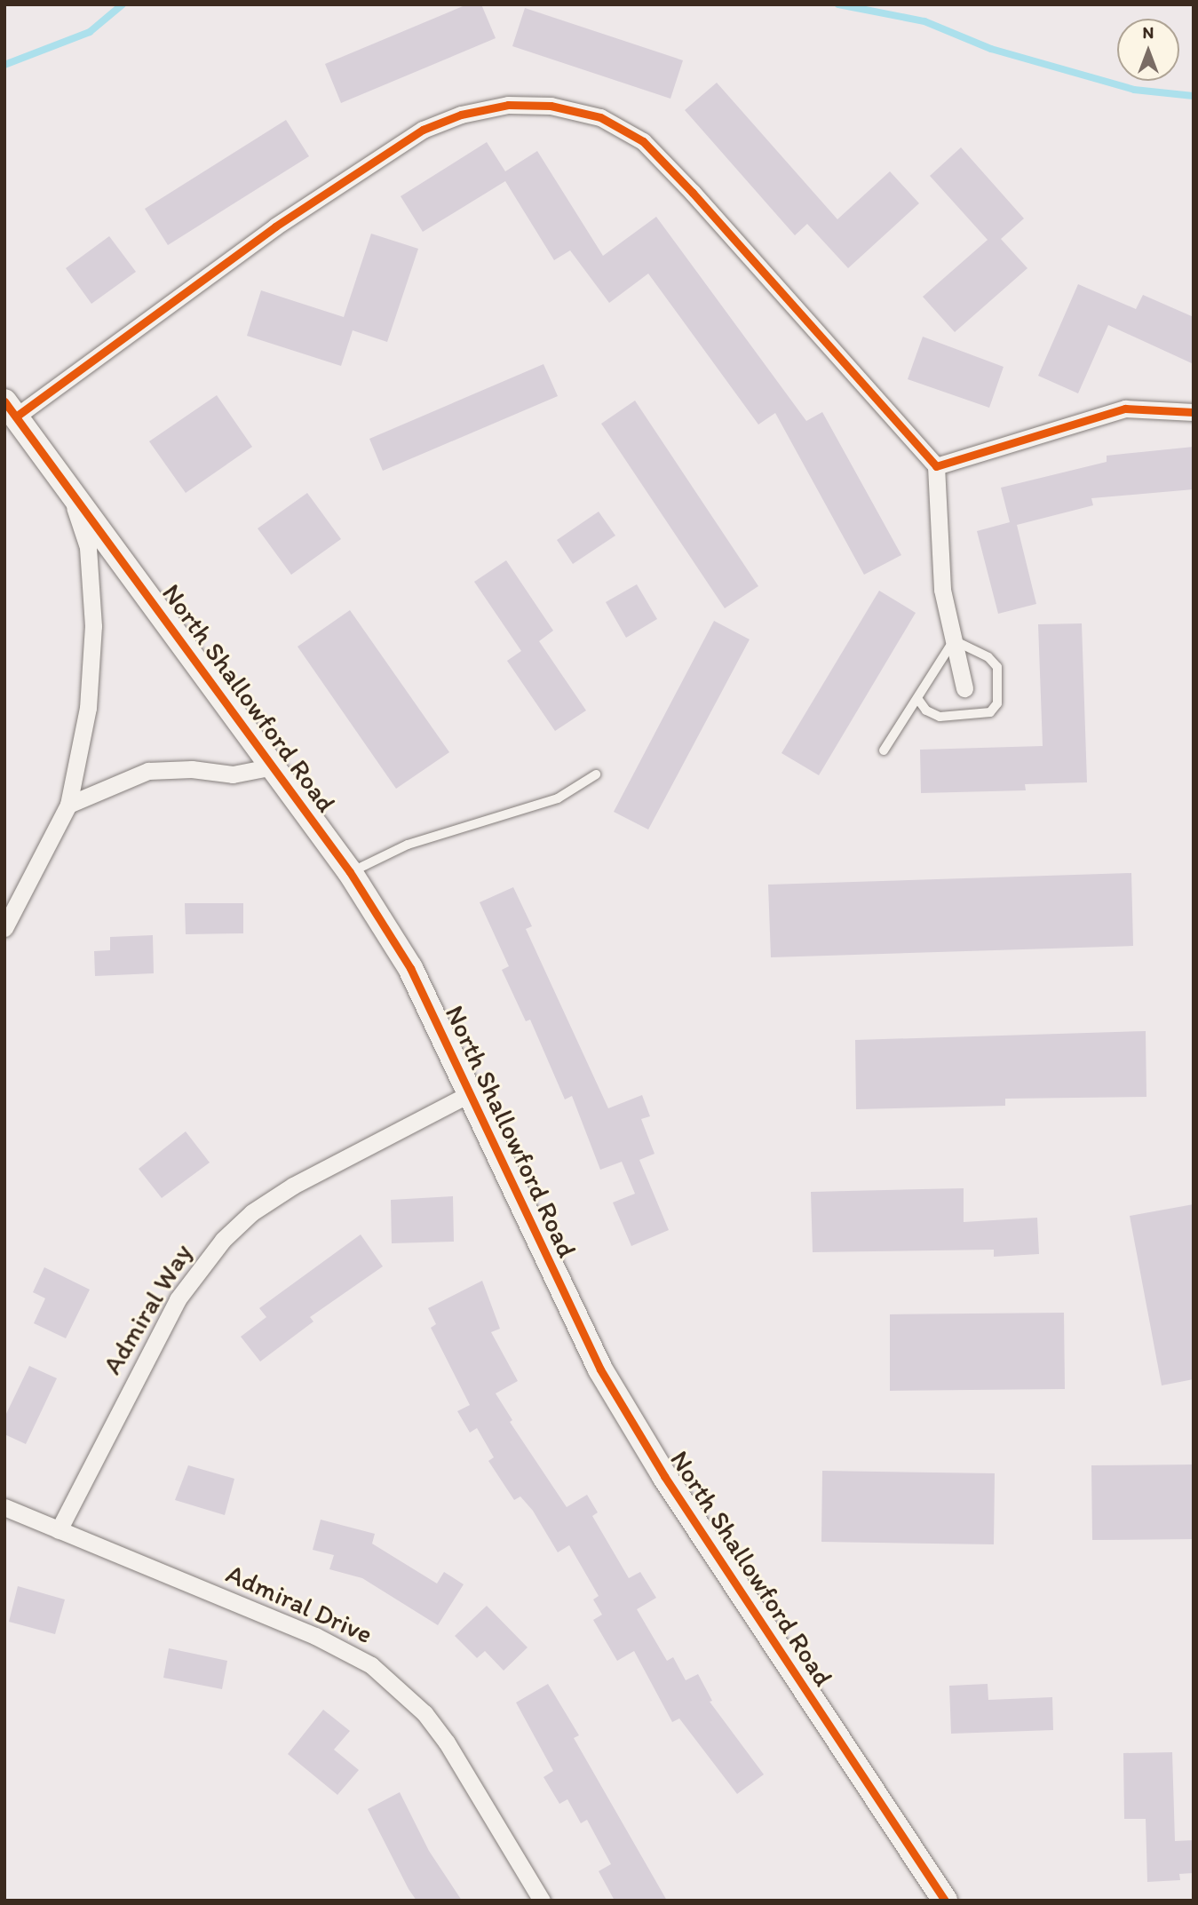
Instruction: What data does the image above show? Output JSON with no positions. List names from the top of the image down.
{
  "streets": {
    "street": ["North Shallowford Road", "Admiral Way", "Admiral Drive"]
  },
  "crossings": [
    ["North Shallowford Road", "Admiral Way"],
    ["Admiral Way", "Admiral Drive"]
  ],
  "north": "top"
}
